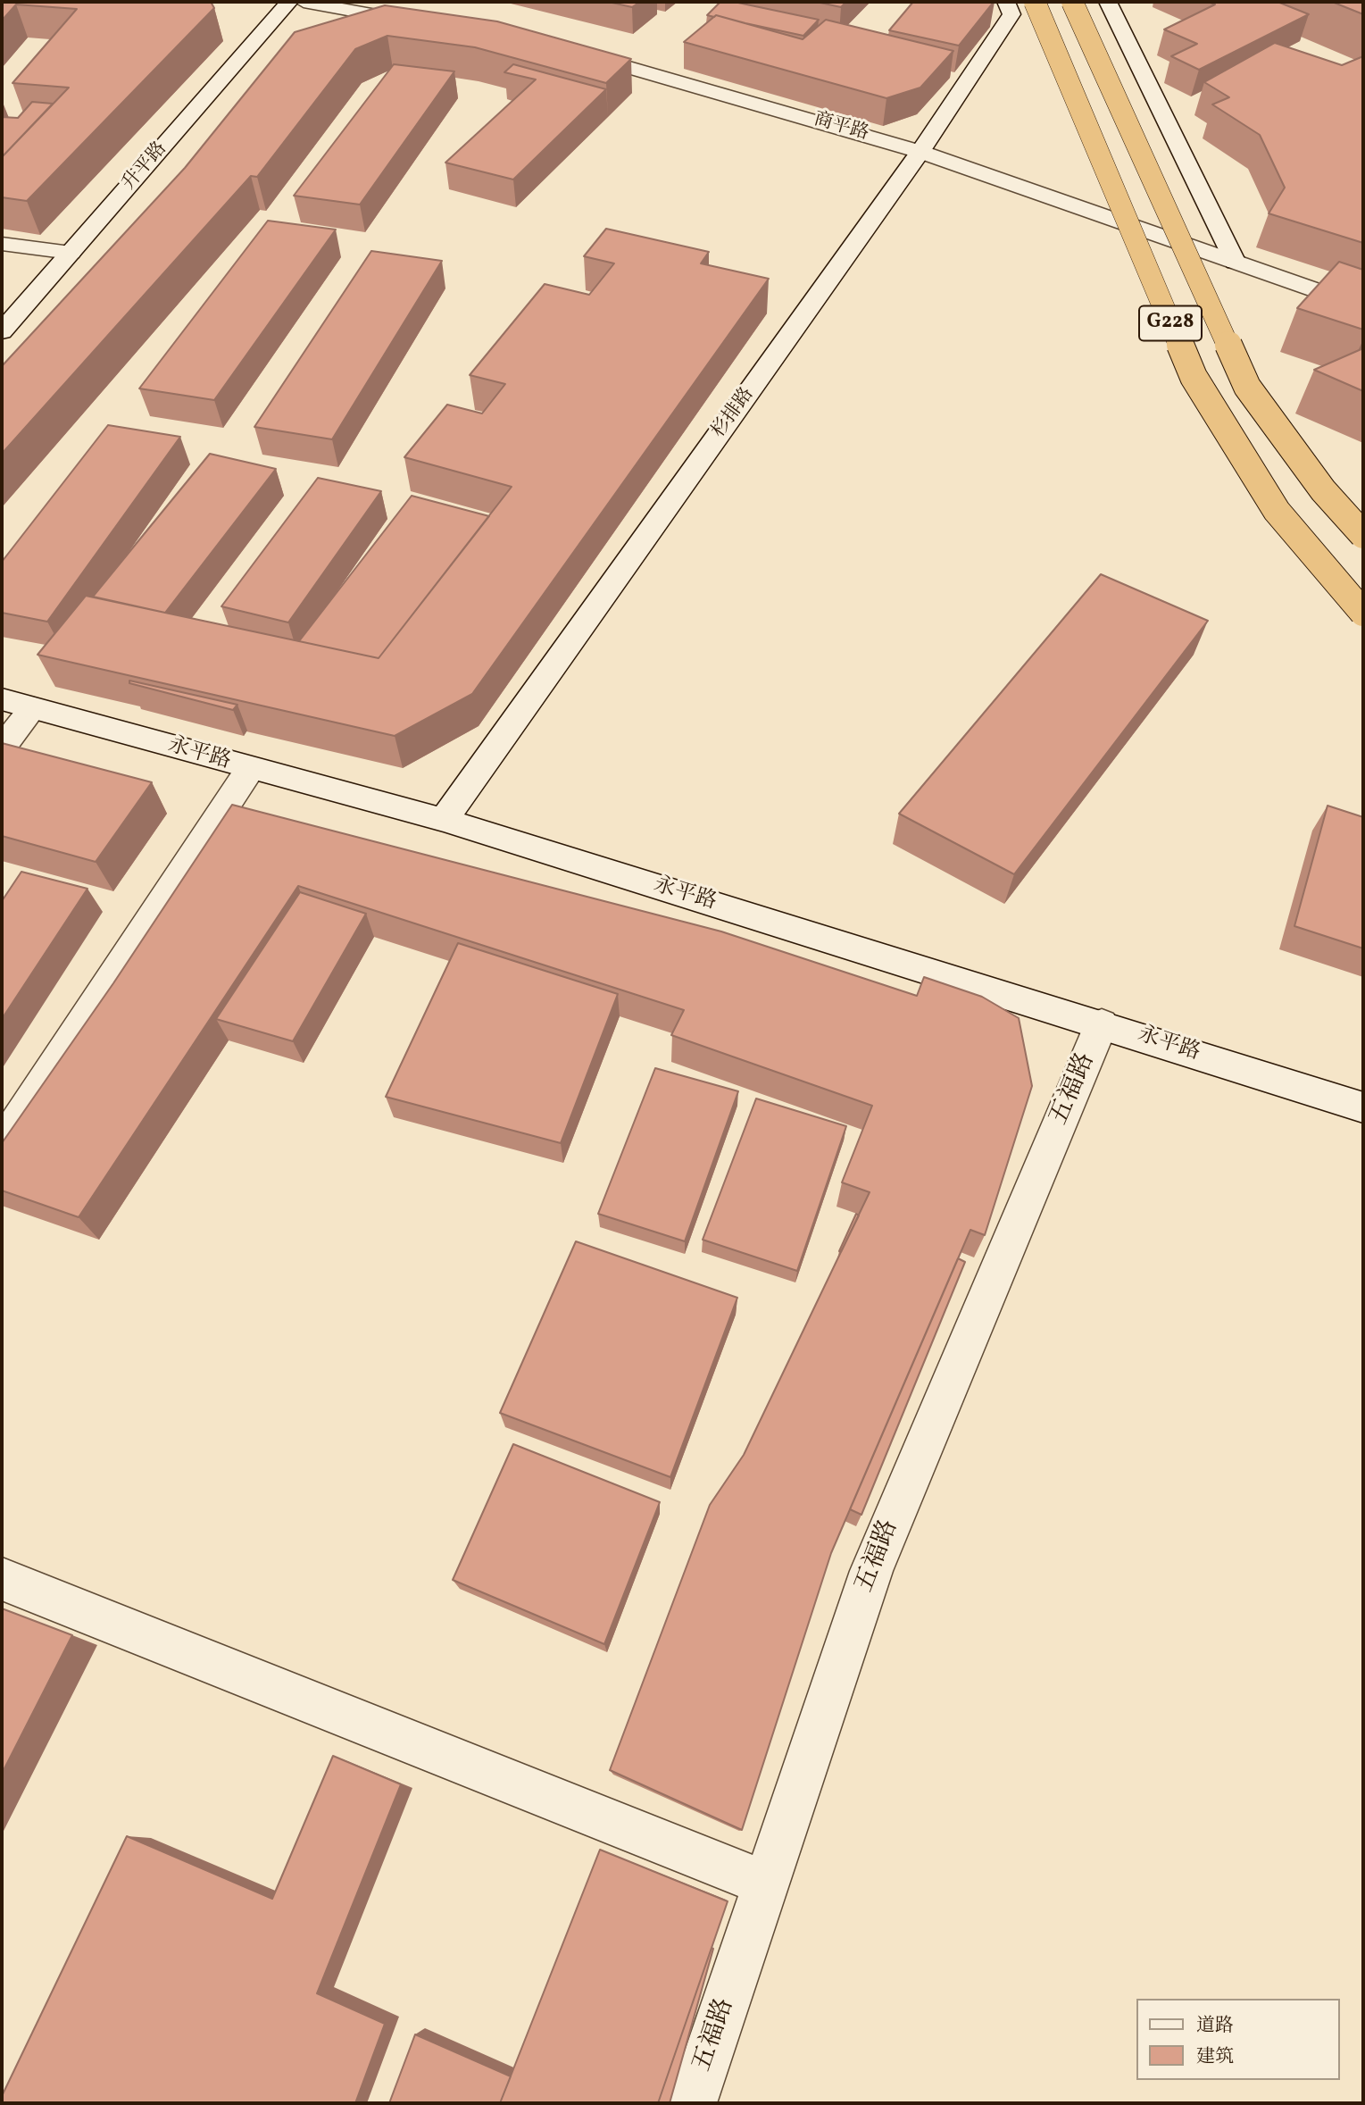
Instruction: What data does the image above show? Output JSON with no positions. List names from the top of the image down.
{
  "streets": {
    "highway": ["G228"],
    "street": [
      "商平路",
      "升平路",
      "杉排路",
      "永平路",
      "五福路"
    ]
  },
  "crossings": [
    ["商平路", "杉排路"],
    ["杉排路", "永平路"],
    ["永平路", "五福路"]
  ],
  "legend": ["道路", "建筑"]
}
